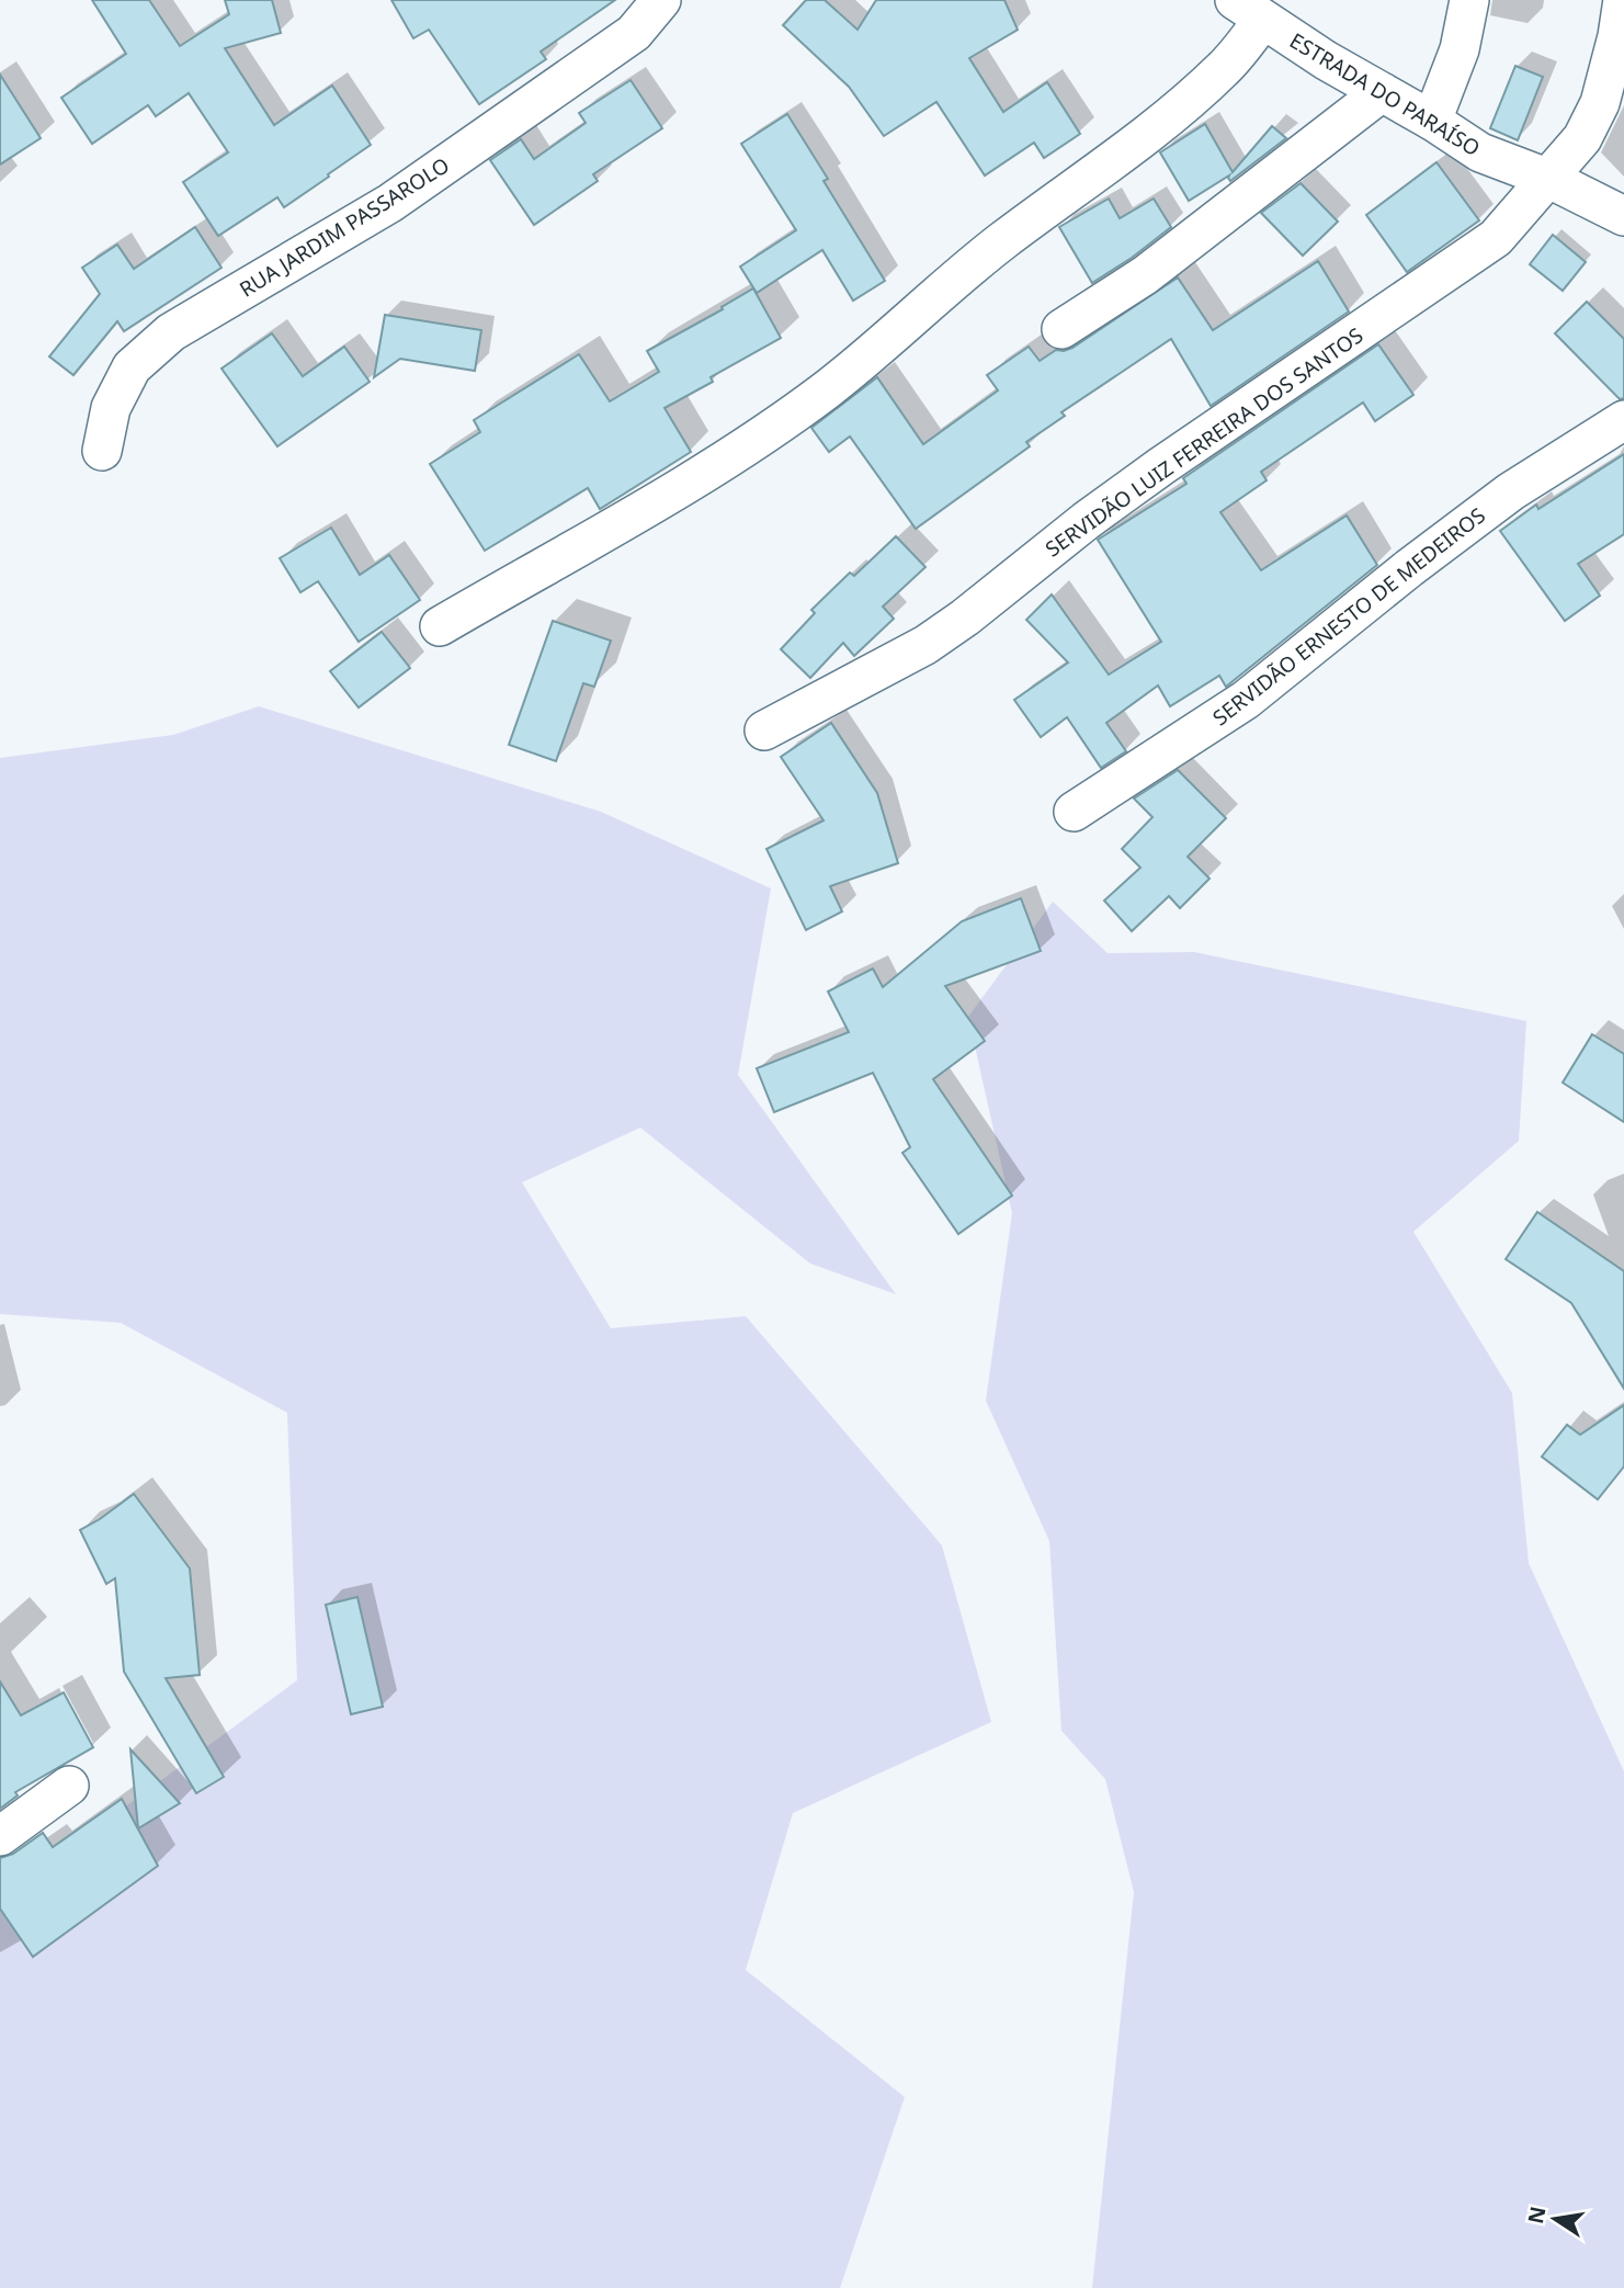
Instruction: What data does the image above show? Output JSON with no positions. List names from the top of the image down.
{
  "streets": {
    "street": [
      "ESTRADA DO PARAÍSO",
      "RUA JARDIM PASSAROLO",
      "SERVIDÃO LUIZ FERREIRA DOS SANTOS",
      "SERVIDÃO ERNESTO DE MEDEIROS"
    ]
  },
  "crossings": [
    ["ESTRADA DO PARAÍSO", "SERVIDÃO LUIZ FERREIRA DOS SANTOS"]
  ],
  "north": "left"
}
